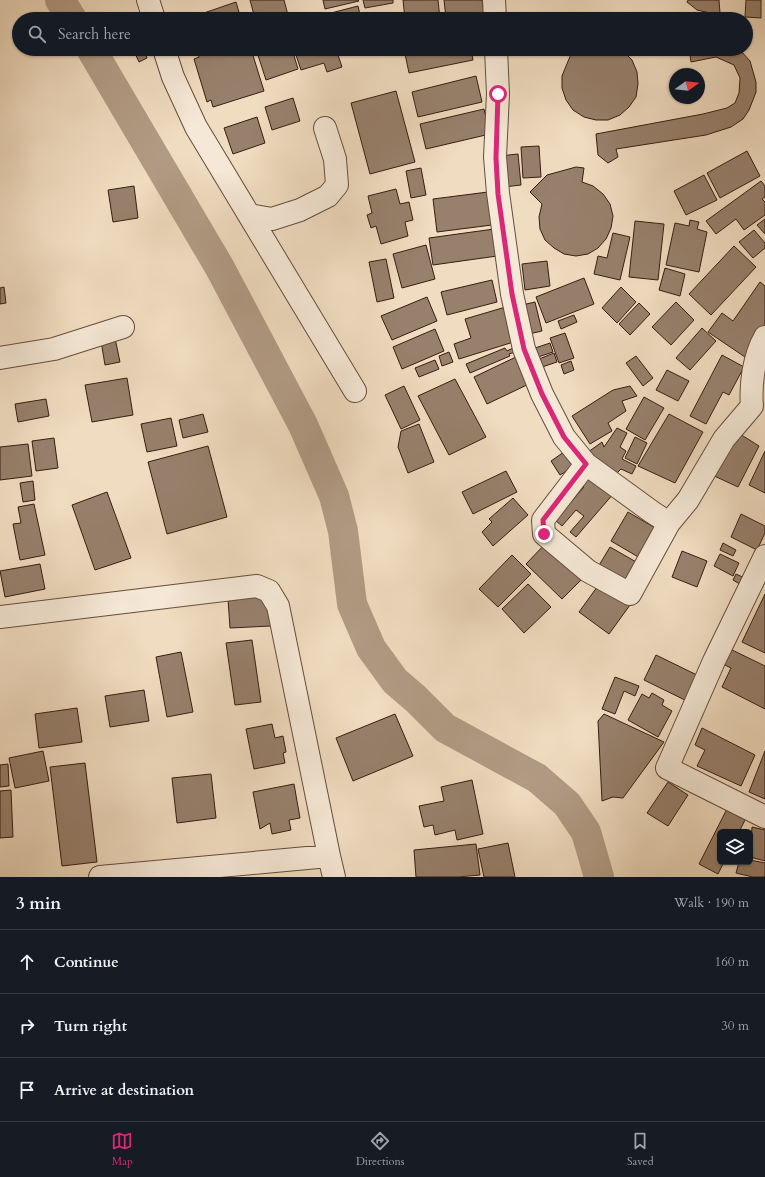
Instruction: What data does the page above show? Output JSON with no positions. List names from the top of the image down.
{
  "north": "right",
  "page": {
    "search": "Search here",
    "heading": ["3 min", "Walk · 190 m"],
    "list": [
      ["Continue", "160 m"],
      ["Turn right", "30 m"],
      "Arrive at destination"
    ],
    "nav": ["Map", "Directions", "Saved"]
  }
}
